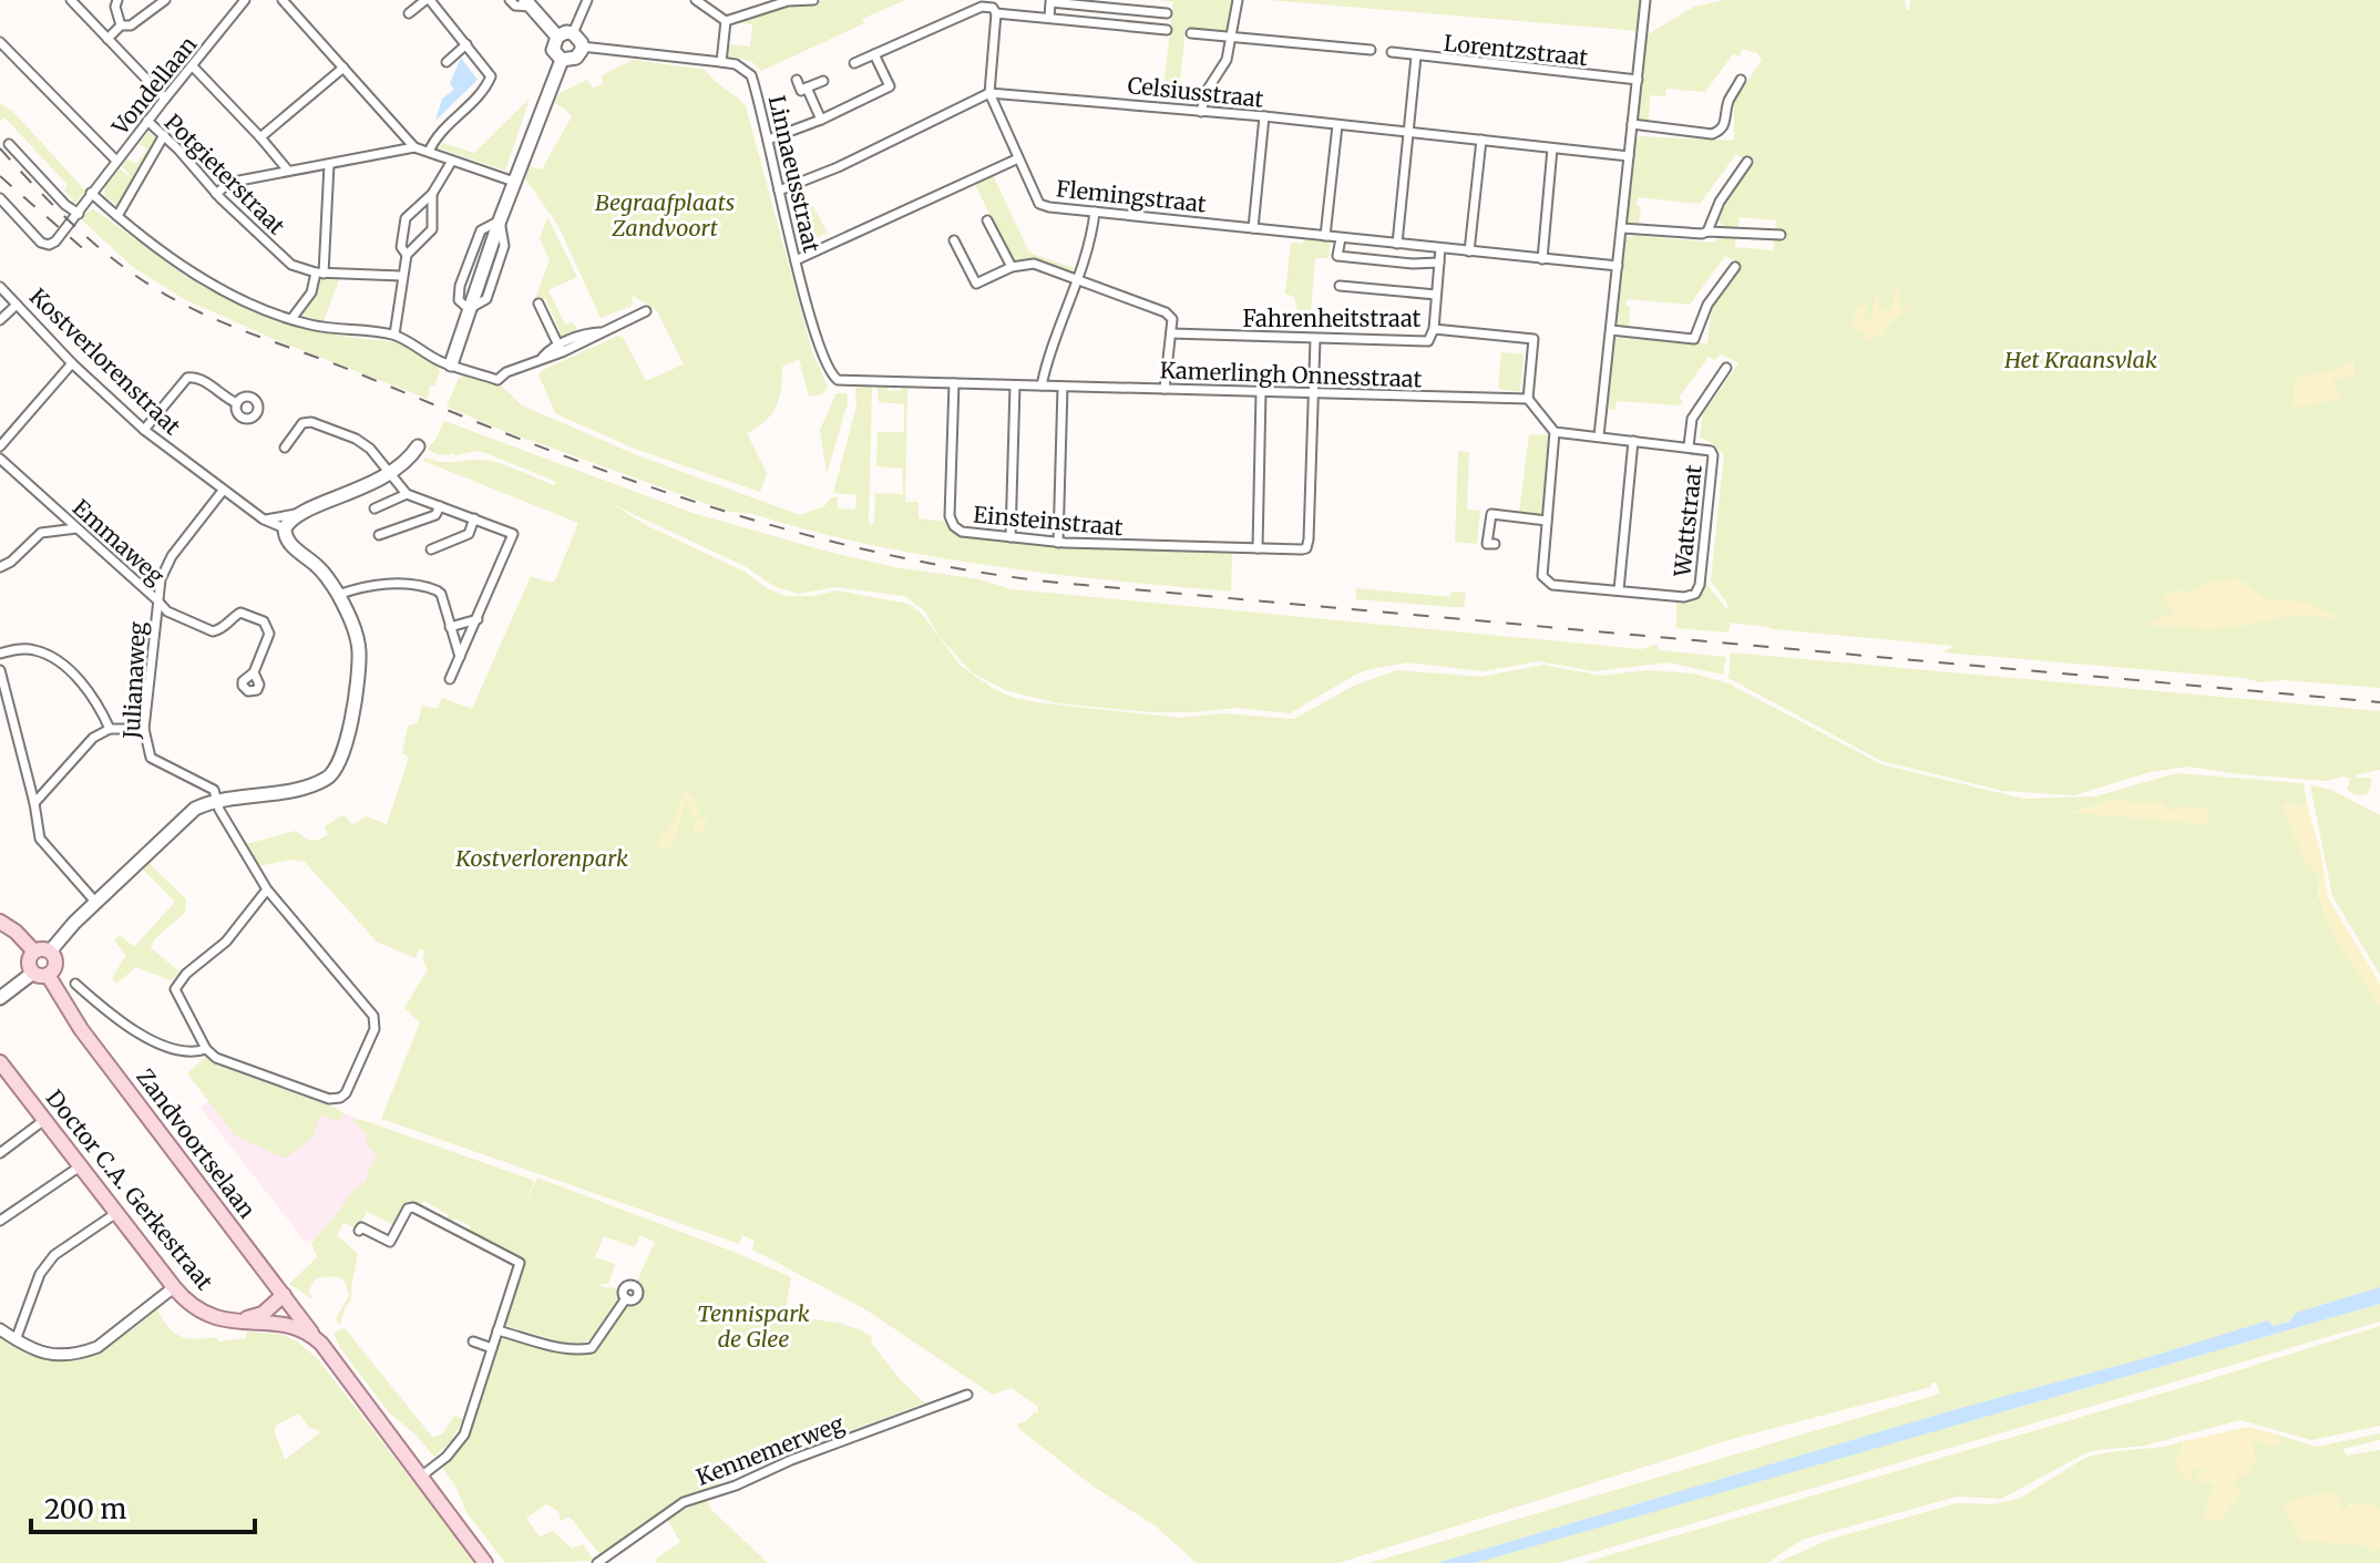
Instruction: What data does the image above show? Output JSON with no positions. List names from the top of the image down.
{
  "streets": {
    "main road": ["Kostverlorenstraat", "Zandvoortselaan", "Doctor C.A. Gerkestraat"],
    "street": [
      "Lorentzstraat",
      "Vondellaan",
      "Celsiusstraat",
      "Potgieterstraat",
      "Linnaeusstraat",
      "Flemingstraat",
      "Fahrenheitstraat",
      "Kamerlingh Onnesstraat",
      "Einsteinstraat",
      "Wattstraat",
      "Emmaweg",
      "Julianaweg",
      "Kennemerweg"
    ]
  },
  "crossings": [
    ["Vondellaan", "Potgieterstraat"],
    ["Celsiusstraat", "Flemingstraat"],
    ["Linnaeusstraat", "Kamerlingh Onnesstraat"],
    ["Fahrenheitstraat", "Kamerlingh Onnesstraat"],
    ["Kostverlorenstraat", "Emmaweg"],
    ["Kostverlorenstraat", "Julianaweg"],
    ["Kamerlingh Onnesstraat", "Einsteinstraat"],
    ["Emmaweg", "Julianaweg"],
    ["Zandvoortselaan", "Doctor C.A. Gerkestraat"]
  ],
  "parks": [
    "Begraafplaats Zandvoort",
    "Het Kraansvlak",
    "Kostverlorenpark",
    "Tennispark de Glee"
  ],
  "scale_bar": "200 m"
}
